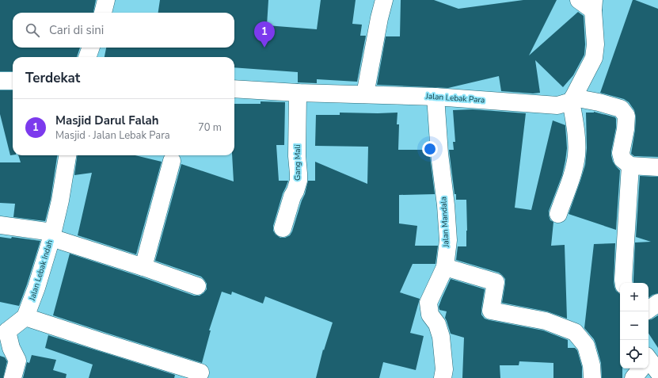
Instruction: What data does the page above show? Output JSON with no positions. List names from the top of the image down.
{
  "streets": {
    "street": [
      "Jalan Lebak Para",
      "Gang Mali",
      "Jalan Mandala",
      "Jalan Lebak Indah"
    ]
  },
  "crossings": [
    ["Jalan Lebak Para", "Gang Mali"],
    ["Jalan Lebak Para", "Jalan Mandala"]
  ],
  "page": {
    "search": "Cari di sini",
    "pins": "1",
    "heading": "Terdekat",
    "list": [
      {
        "mark": "1",
        "name": "Masjid Darul Falah",
        "note": "Masjid · Jalan Lebak Para",
        "value": "70 m"
      }
    ],
    "map_buttons": ["+", "−"]
  }
}
